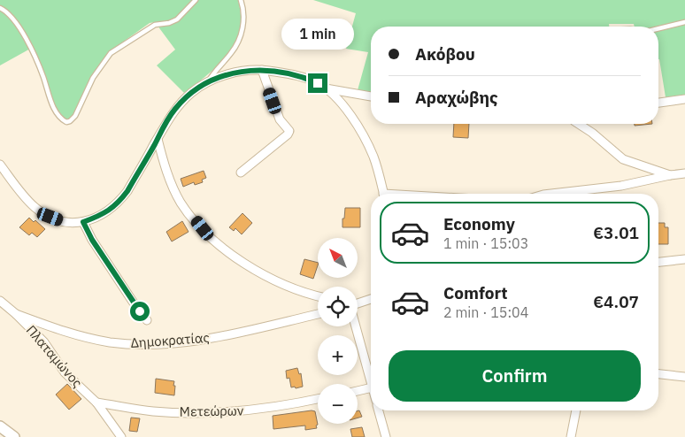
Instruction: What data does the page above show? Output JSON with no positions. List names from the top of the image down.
{
  "streets": {
    "street": ["Δημοκρατίας", "Πλαταμώνος", "Μετεώρων"]
  },
  "crossings": [
    ["Δημοκρατίας", "Πλαταμώνος"],
    ["Πλαταμώνος", "Μετεώρων"]
  ],
  "north": "top left",
  "page": {
    "bubble": "1 min",
    "banner": ["Ακόβου", "Αραχώβης"],
    "list": [
      {
        "name": "Economy",
        "note": "1 min · 15:03",
        "value": "€3.01"
      },
      {
        "name": "Comfort",
        "note": "2 min · 15:04",
        "value": "€4.07"
      }
    ],
    "map_buttons": ["+", "−"],
    "buttons": "Confirm"
  }
}
